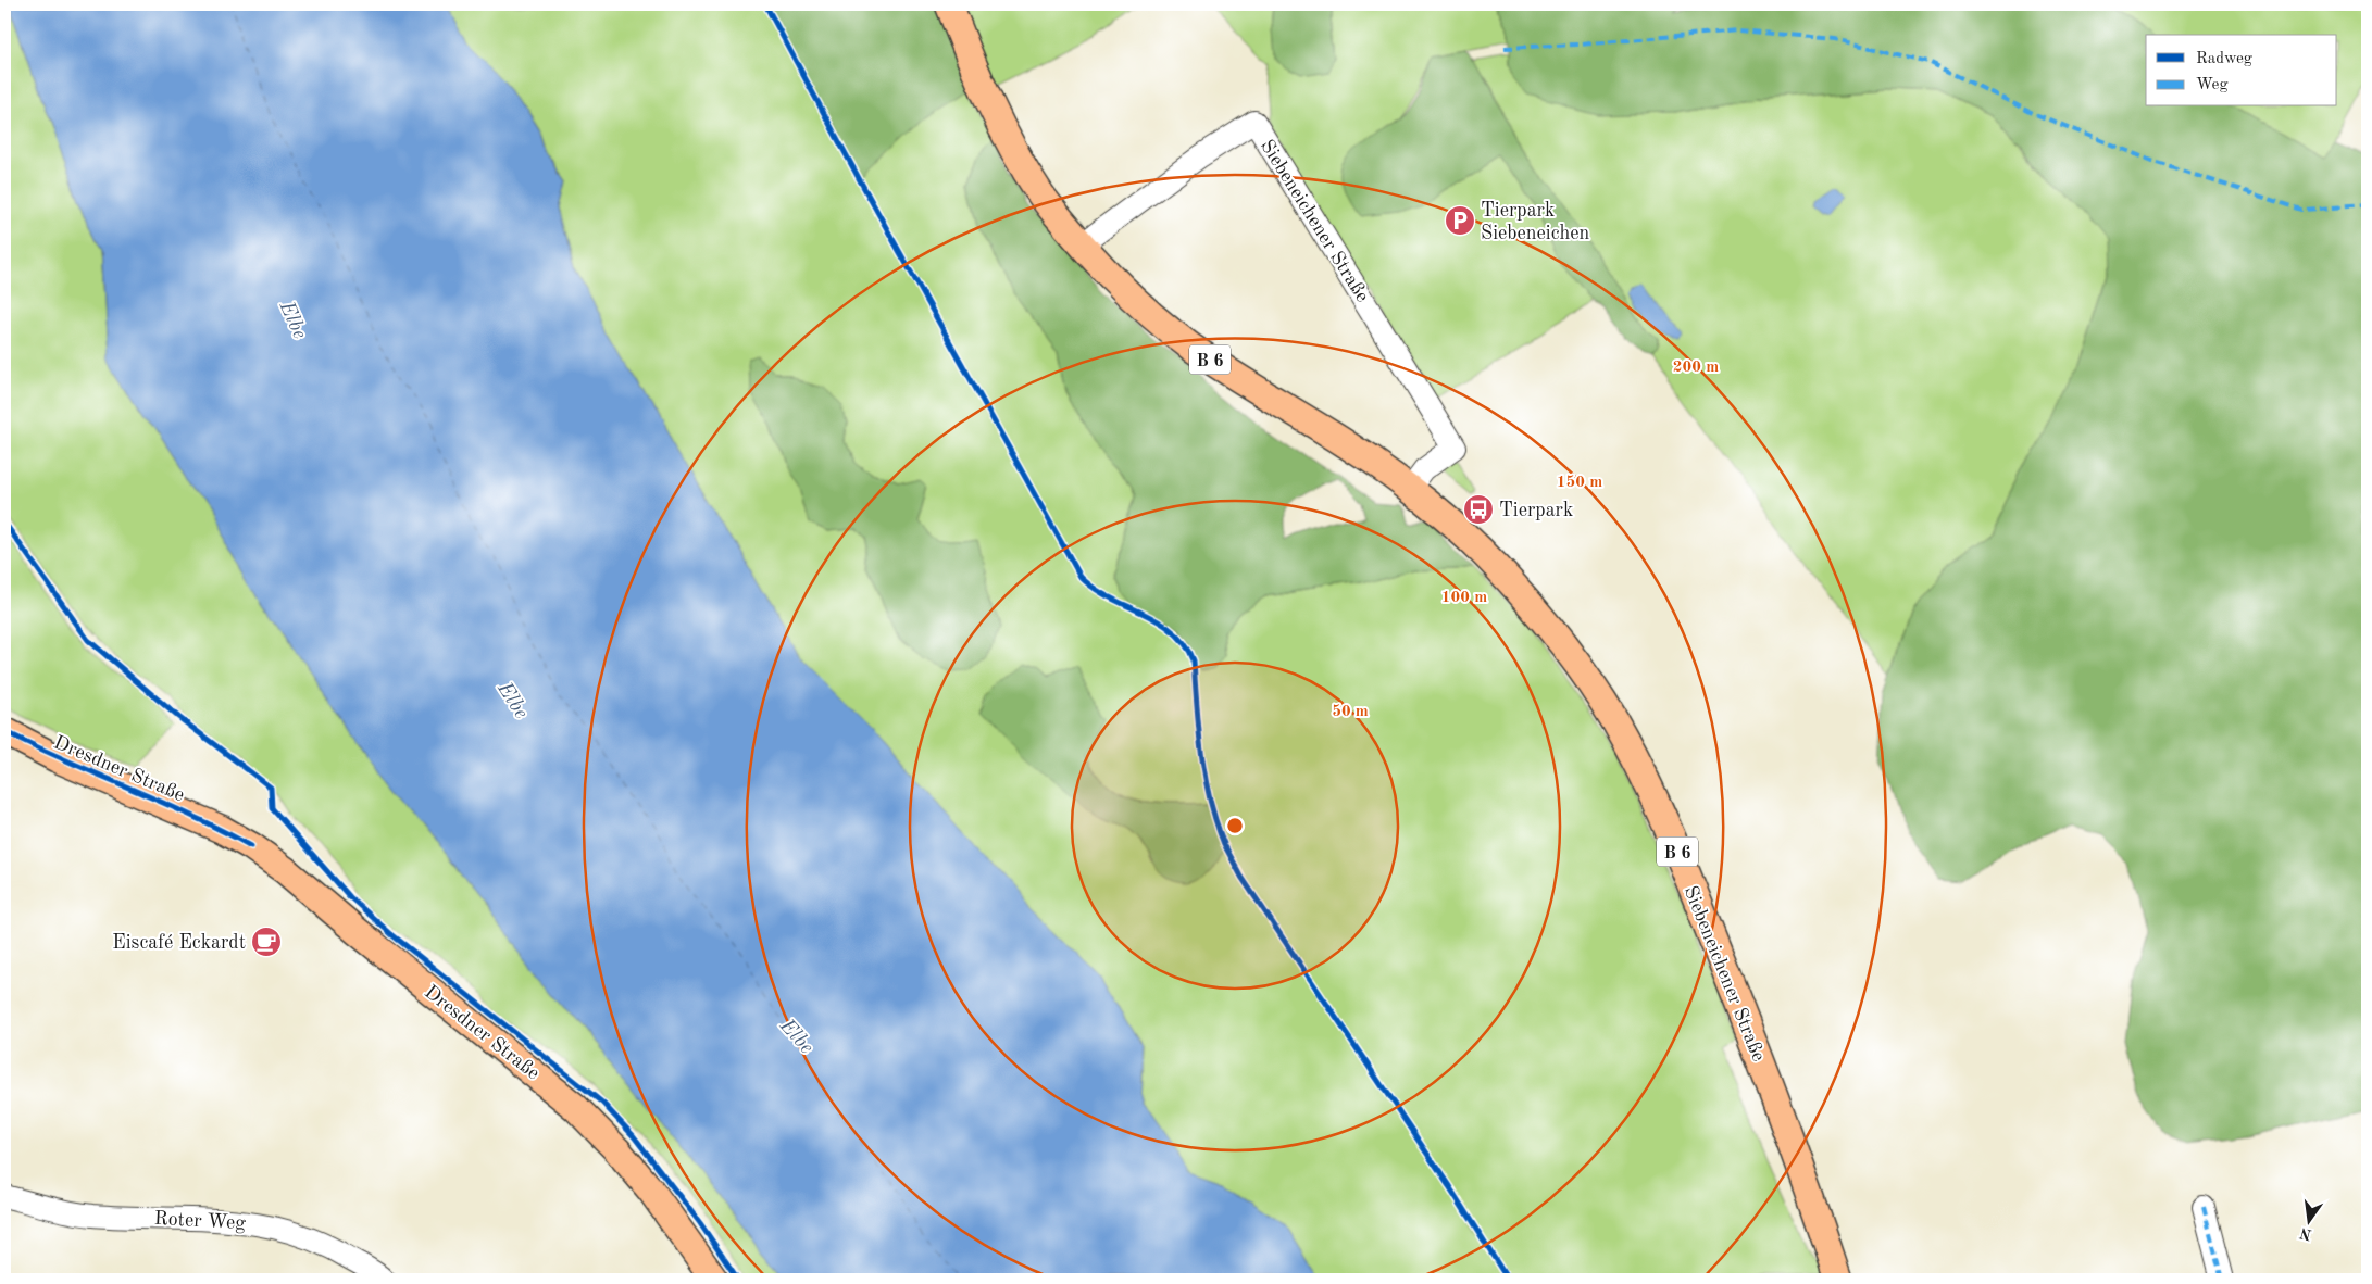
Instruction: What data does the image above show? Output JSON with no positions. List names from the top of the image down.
{
  "streets": {
    "main road": ["Siebeneichener Straße", "B 6", "Dresdner Straße"],
    "street": ["Roter Weg"]
  },
  "water": ["Elbe"],
  "places": {
    "parking": ["Tierpark Siebeneichen"],
    "bus stop": ["Tierpark"],
    "cafe": ["Eiscafé Eckardt"]
  },
  "legend": ["Radweg", "Weg"],
  "north": "bottom",
  "rings": [
    "200 m",
    "150 m",
    "100 m",
    "50 m"
  ]
}
